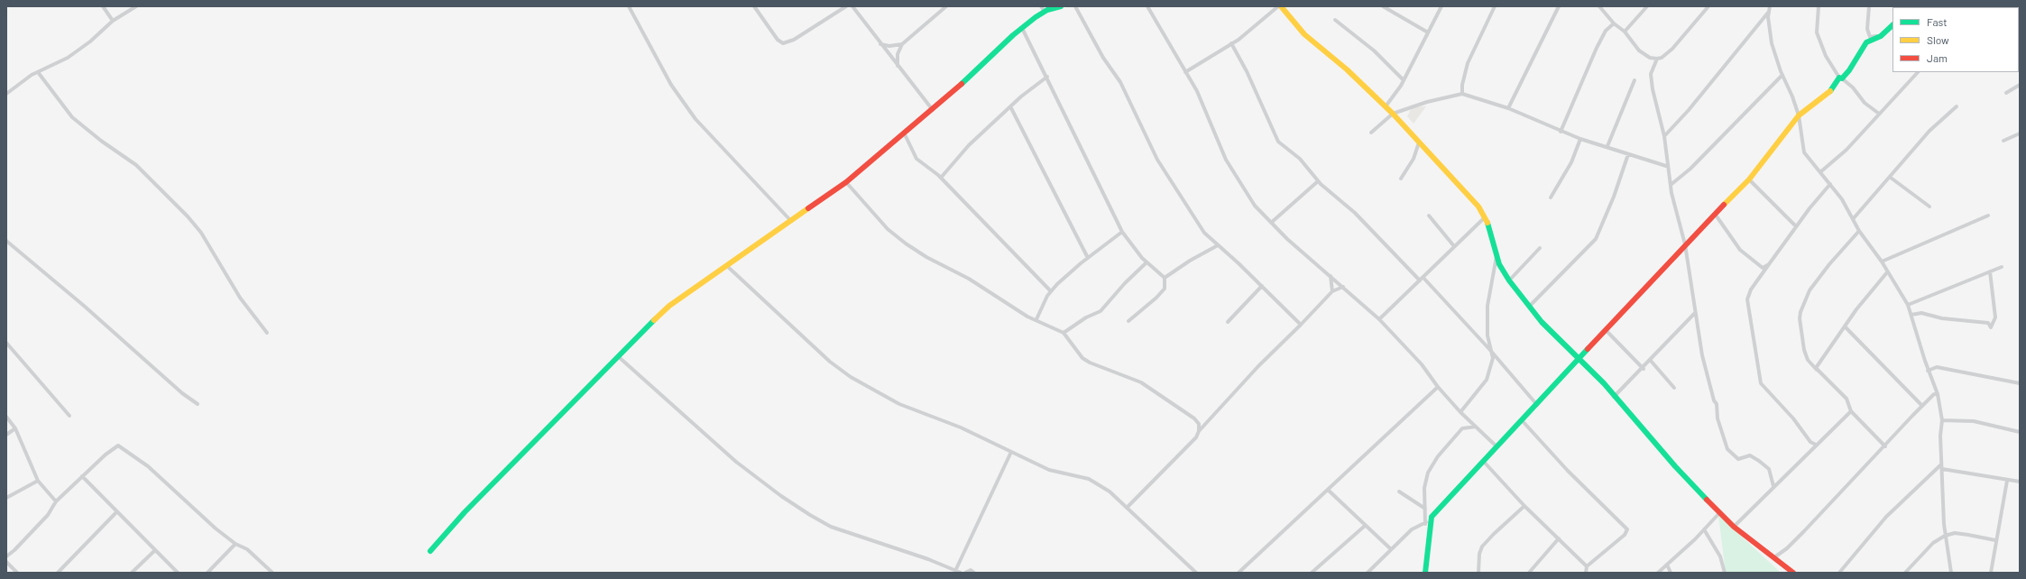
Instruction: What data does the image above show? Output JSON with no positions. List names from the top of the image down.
{
  "legend": ["Fast", "Slow", "Jam"]
}
